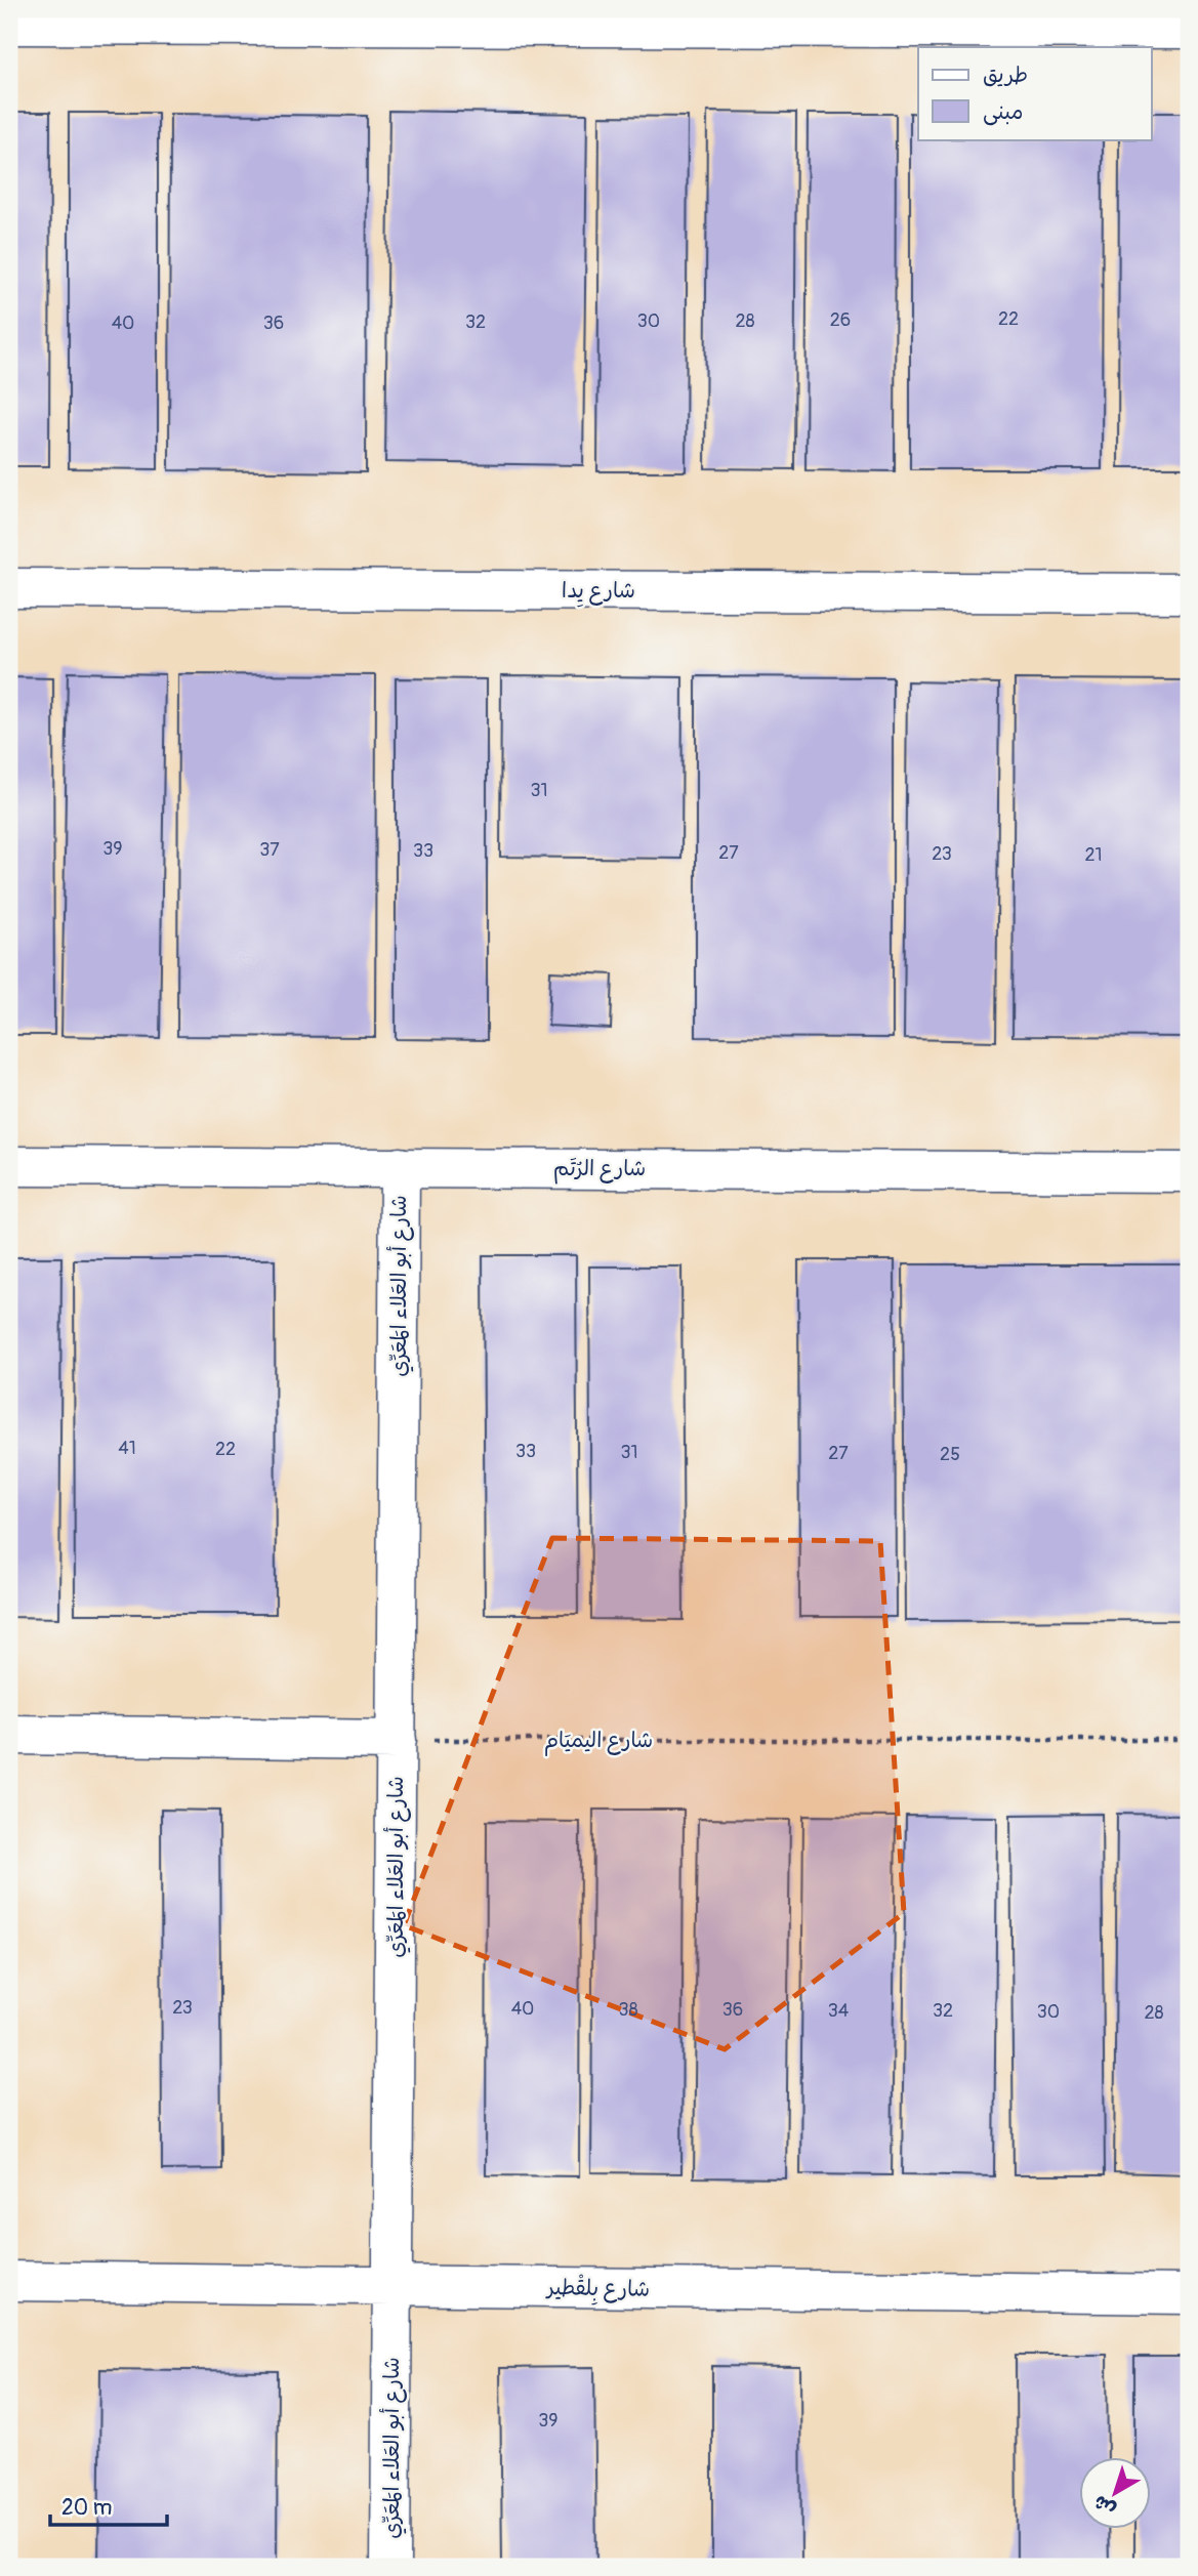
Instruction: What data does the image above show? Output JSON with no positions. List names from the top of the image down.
{
  "streets": {
    "street": [
      "شارع يِدا",
      "شارع الرُتَم",
      "شارع أبو العَلاء المَعَرِّي",
      "شارع بِلقْطير"
    ],
    "path": ["شارع اليميَام"]
  },
  "crossings": [
    ["شارع الرُتَم", "شارع أبو العَلاء المَعَرِّي"],
    ["شارع أبو العَلاء المَعَرِّي", "شارع اليميَام"],
    ["شارع أبو العَلاء المَعَرِّي", "شارع بِلقْطير"]
  ],
  "house_numbers": [
    "22",
    "26",
    "30",
    "28",
    "32",
    "40",
    "36",
    "31",
    "39",
    "37",
    "33",
    "27",
    "23",
    "21",
    "41",
    "22",
    "33",
    "31",
    "27",
    "25",
    "23",
    "40",
    "38",
    "36",
    "34",
    "32",
    "30",
    "28",
    "39"
  ],
  "legend": ["طريق", "مبنى"],
  "scale_bar": "20 m",
  "north": "bottom left"
}
